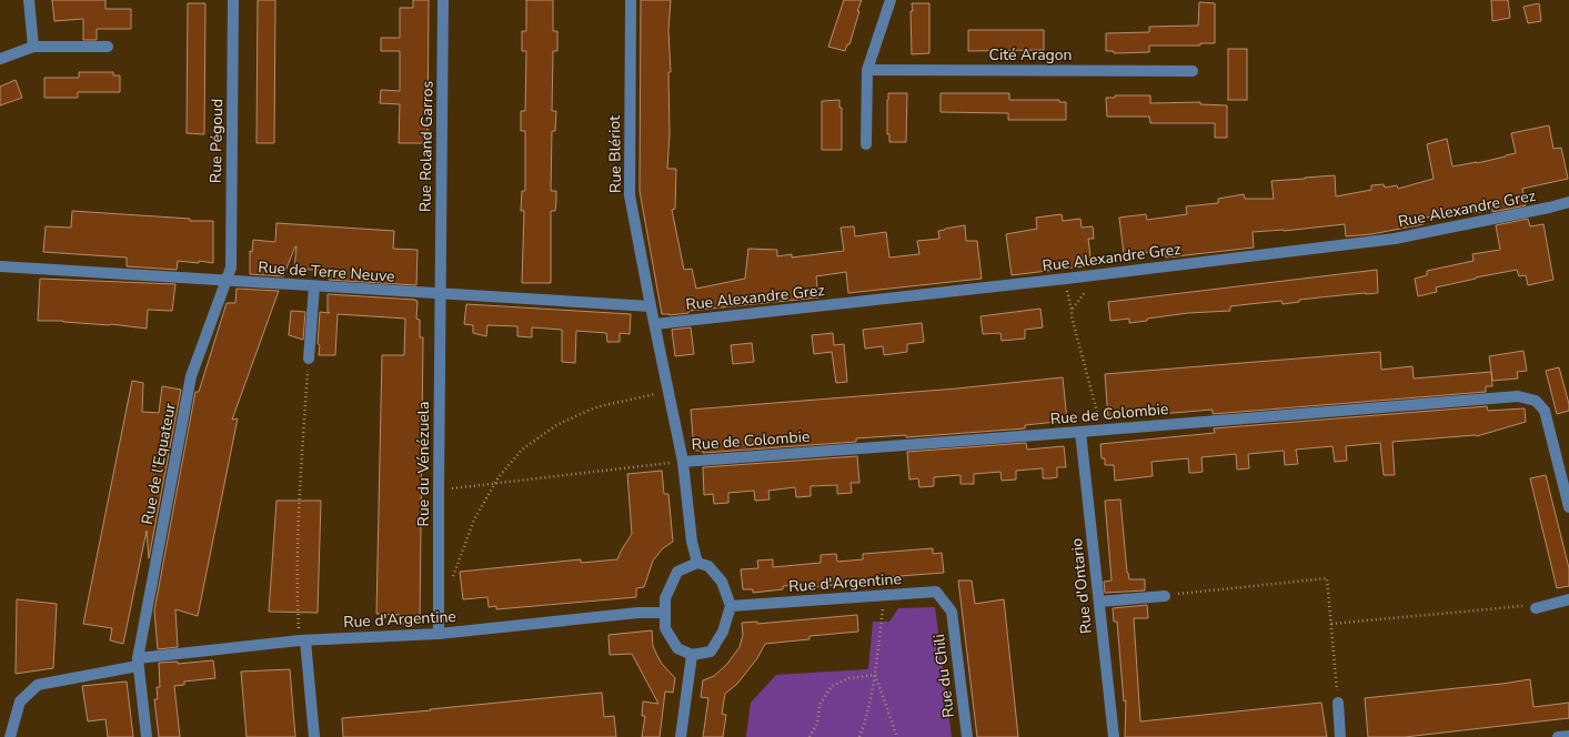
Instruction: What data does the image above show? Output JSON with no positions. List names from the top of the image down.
{
  "streets": {
    "street": [
      "Cité Aragon",
      "Rue Pégoud",
      "Rue Roland Garros",
      "Rue Blériot",
      "Rue Alexandre Grez",
      "Rue de Terre Neuve",
      "Rue de Colombie",
      "Rue de l'Equateur",
      "Rue du Vénézuela",
      "Rue d'Argentine",
      "Rue d'Ontario",
      "Rue du Chili"
    ]
  },
  "crossings": [
    ["Rue Pégoud", "Rue de Terre Neuve"],
    ["Rue Pégoud", "Rue de l'Equateur"],
    ["Rue Roland Garros", "Rue de Terre Neuve"],
    ["Rue Roland Garros", "Rue du Vénézuela"],
    ["Rue Blériot", "Rue Alexandre Grez"],
    ["Rue Blériot", "Rue de Terre Neuve"],
    ["Rue Blériot", "Rue de Colombie"],
    ["Rue Blériot", "Rue d'Argentine"],
    ["Rue de Terre Neuve", "Rue de l'Equateur"],
    ["Rue de Terre Neuve", "Rue du Vénézuela"],
    ["Rue de Colombie", "Rue d'Ontario"],
    ["Rue de l'Equateur", "Rue d'Argentine"],
    ["Rue du Vénézuela", "Rue d'Argentine"],
    ["Rue d'Argentine", "Rue du Chili"]
  ]
}
